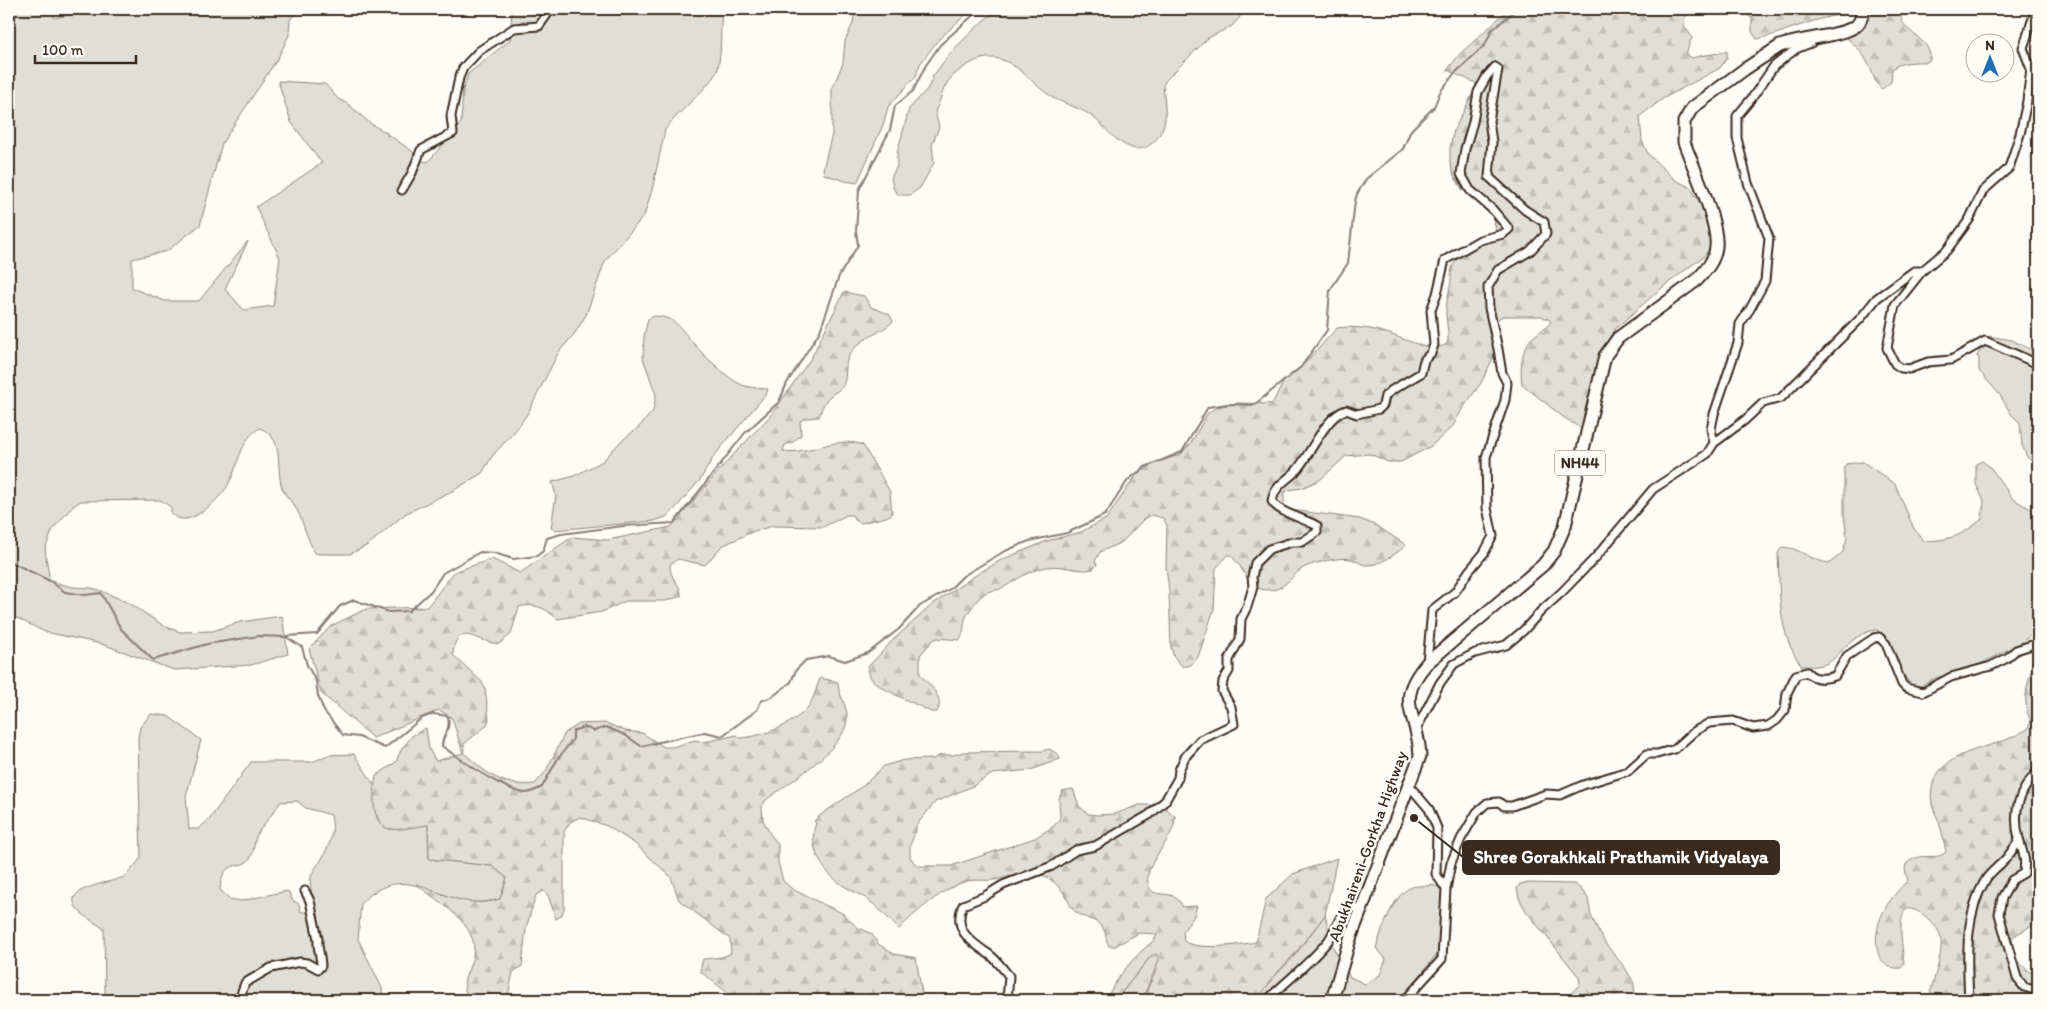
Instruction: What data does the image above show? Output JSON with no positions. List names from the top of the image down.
{
  "streets": {
    "main road": ["NH44", "Abukhaireni-Gorkha Highway"]
  },
  "places": ["Shree Gorakhkali Prathamik Vidyalaya"],
  "scale_bar": "100 m",
  "north": "top"
}
